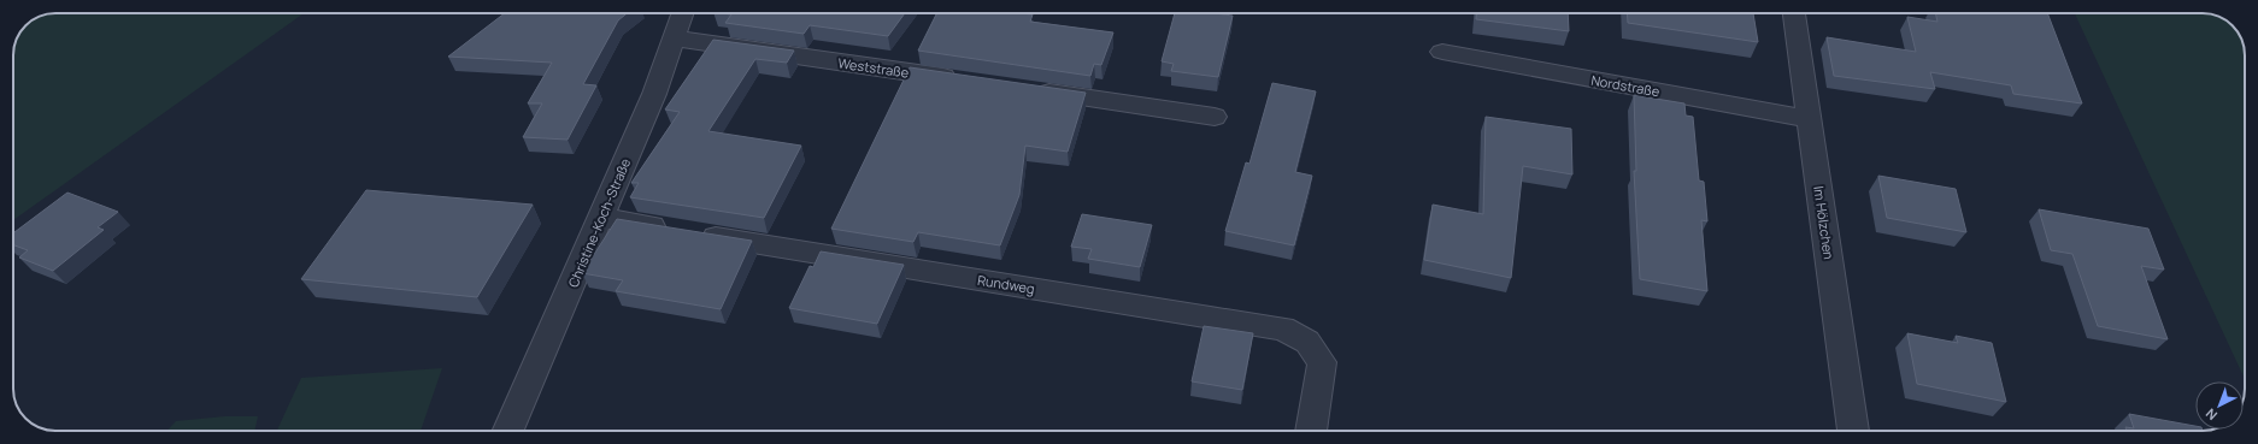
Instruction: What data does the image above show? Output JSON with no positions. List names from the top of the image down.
{
  "streets": {
    "street": [
      "Weststraße",
      "Nordstraße",
      "Christine-Koch-Straße",
      "Im Hölzchen",
      "Rundweg"
    ]
  },
  "crossings": [
    ["Weststraße", "Christine-Koch-Straße"],
    ["Nordstraße", "Im Hölzchen"],
    ["Christine-Koch-Straße", "Rundweg"]
  ],
  "north": "bottom left"
}
